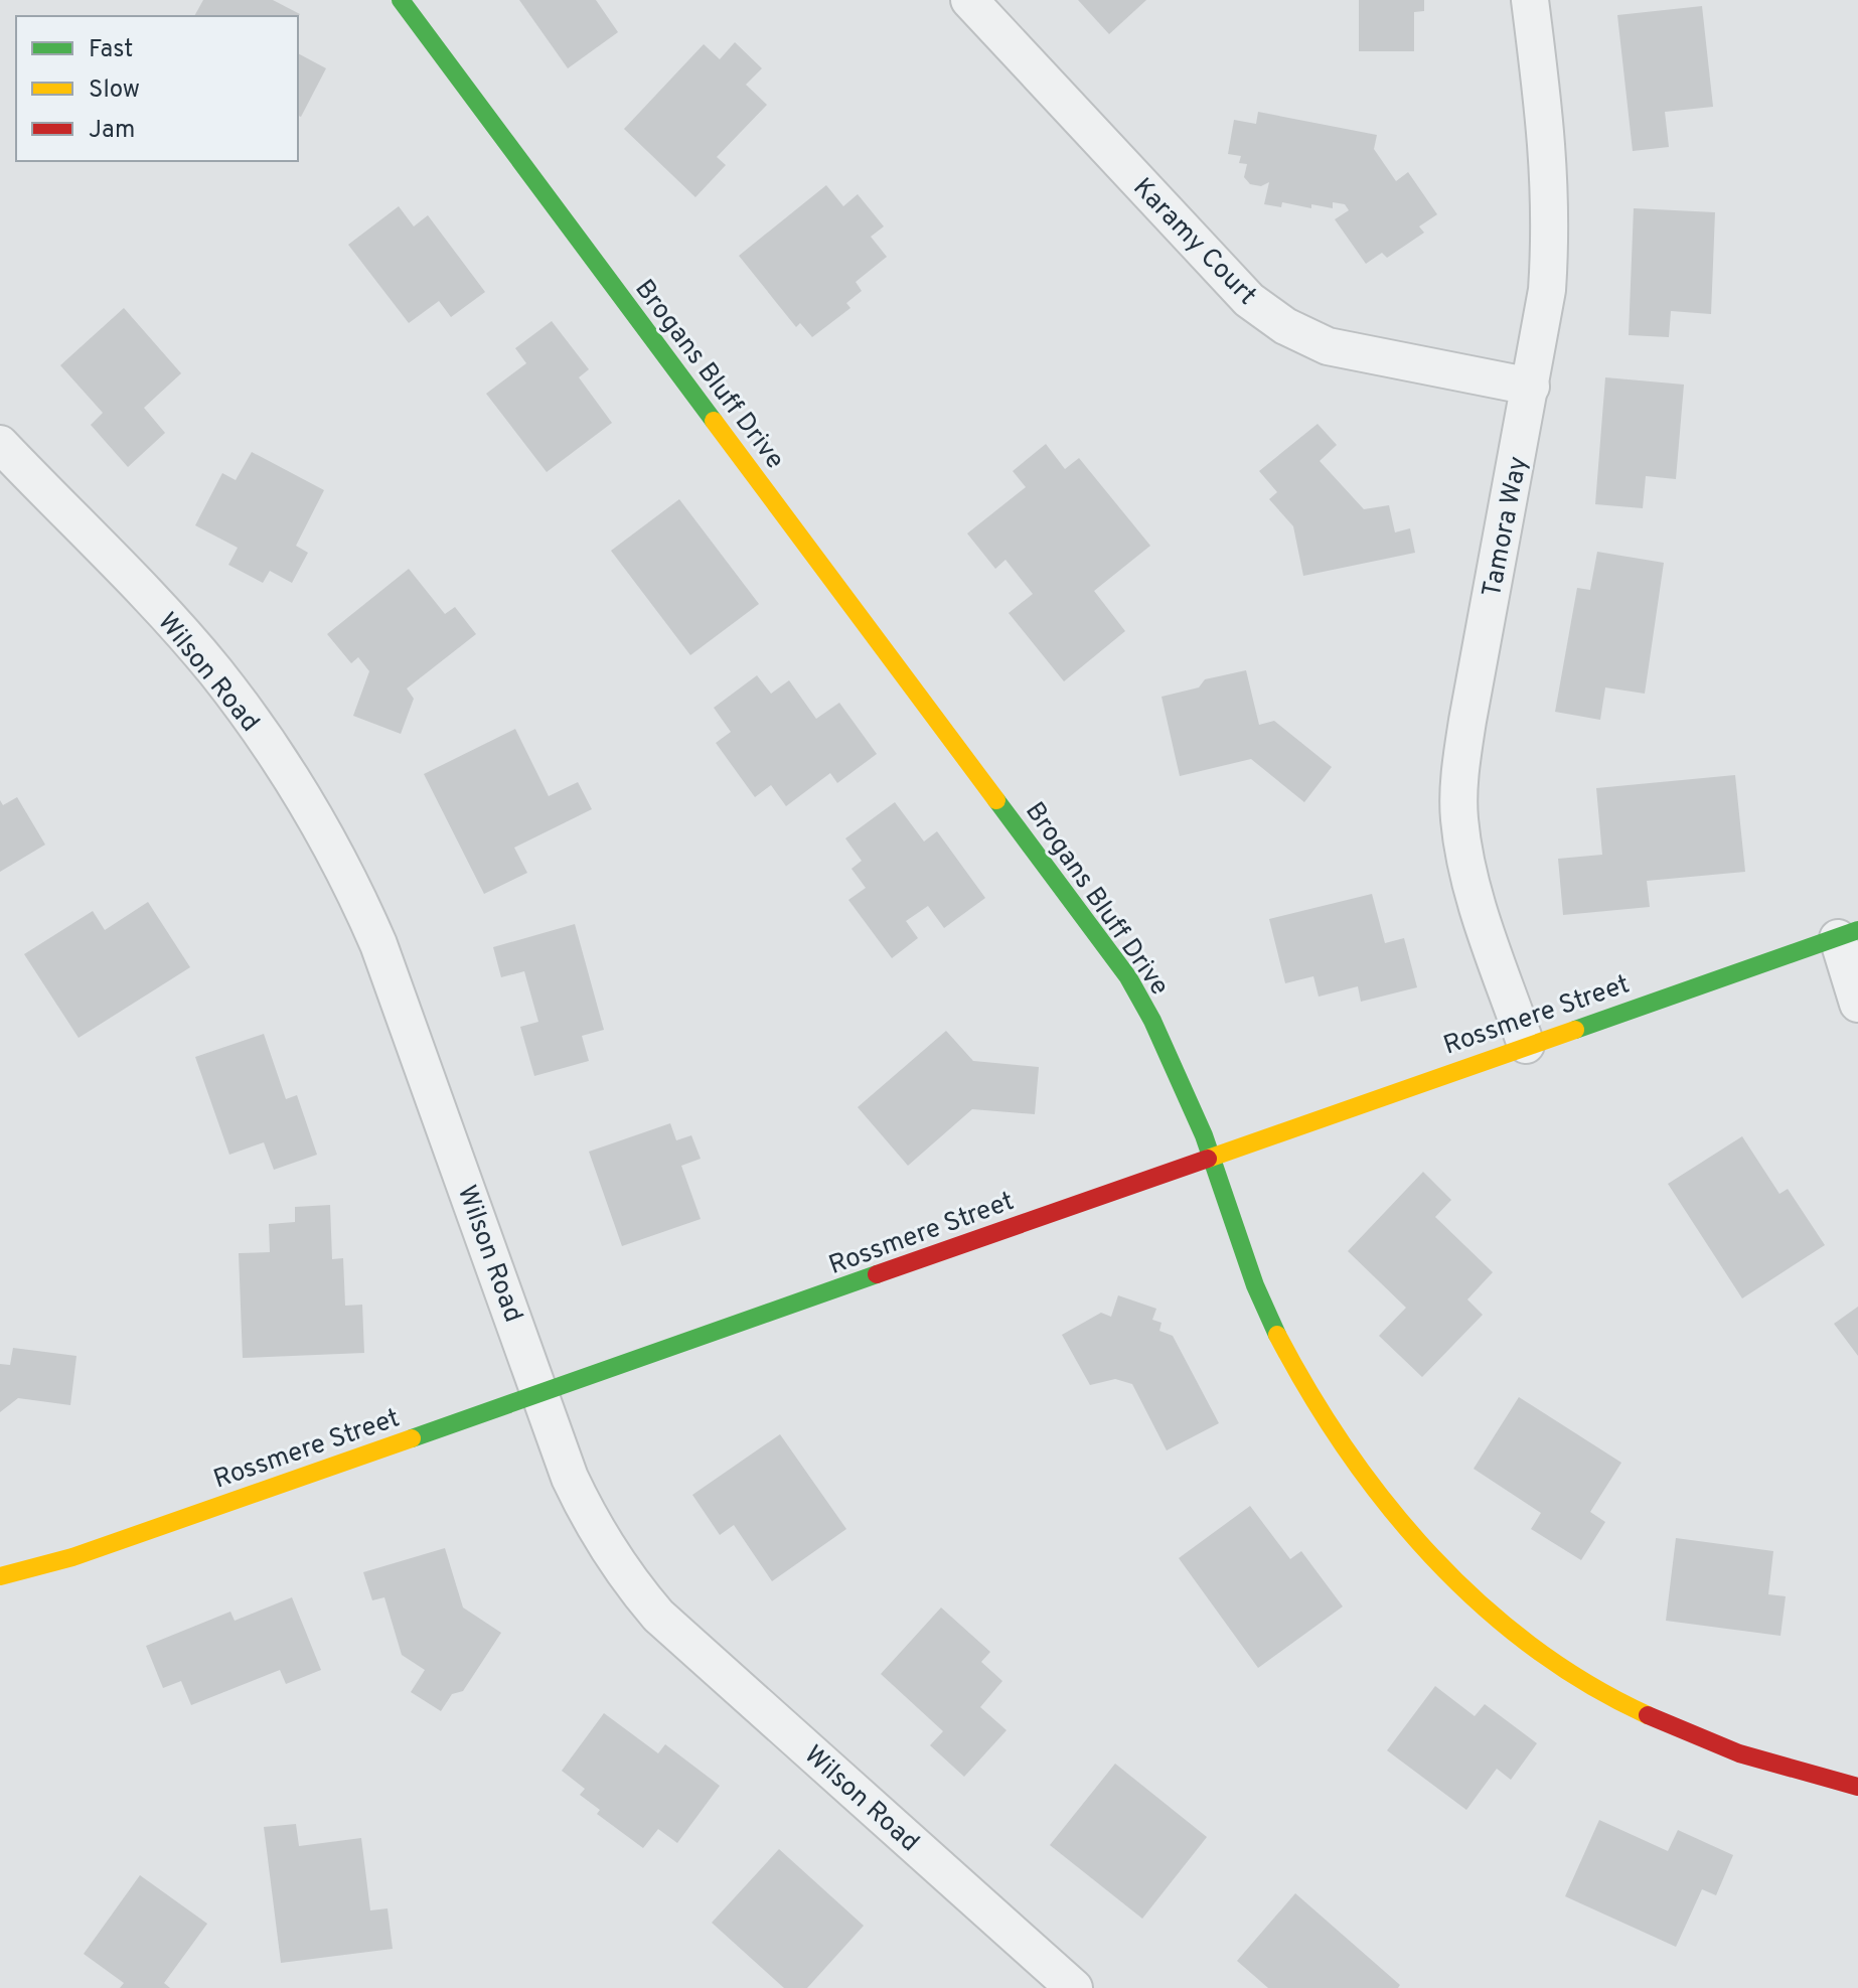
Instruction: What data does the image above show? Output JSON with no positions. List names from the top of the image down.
{
  "streets": {
    "street": [
      "Karamy Court",
      "Brogans Bluff Drive",
      "Tamora Way",
      "Wilson Road",
      "Rossmere Street"
    ]
  },
  "crossings": [
    ["Karamy Court", "Tamora Way"],
    ["Brogans Bluff Drive", "Rossmere Street"],
    ["Tamora Way", "Rossmere Street"],
    ["Wilson Road", "Rossmere Street"]
  ],
  "legend": ["Fast", "Slow", "Jam"]
}
